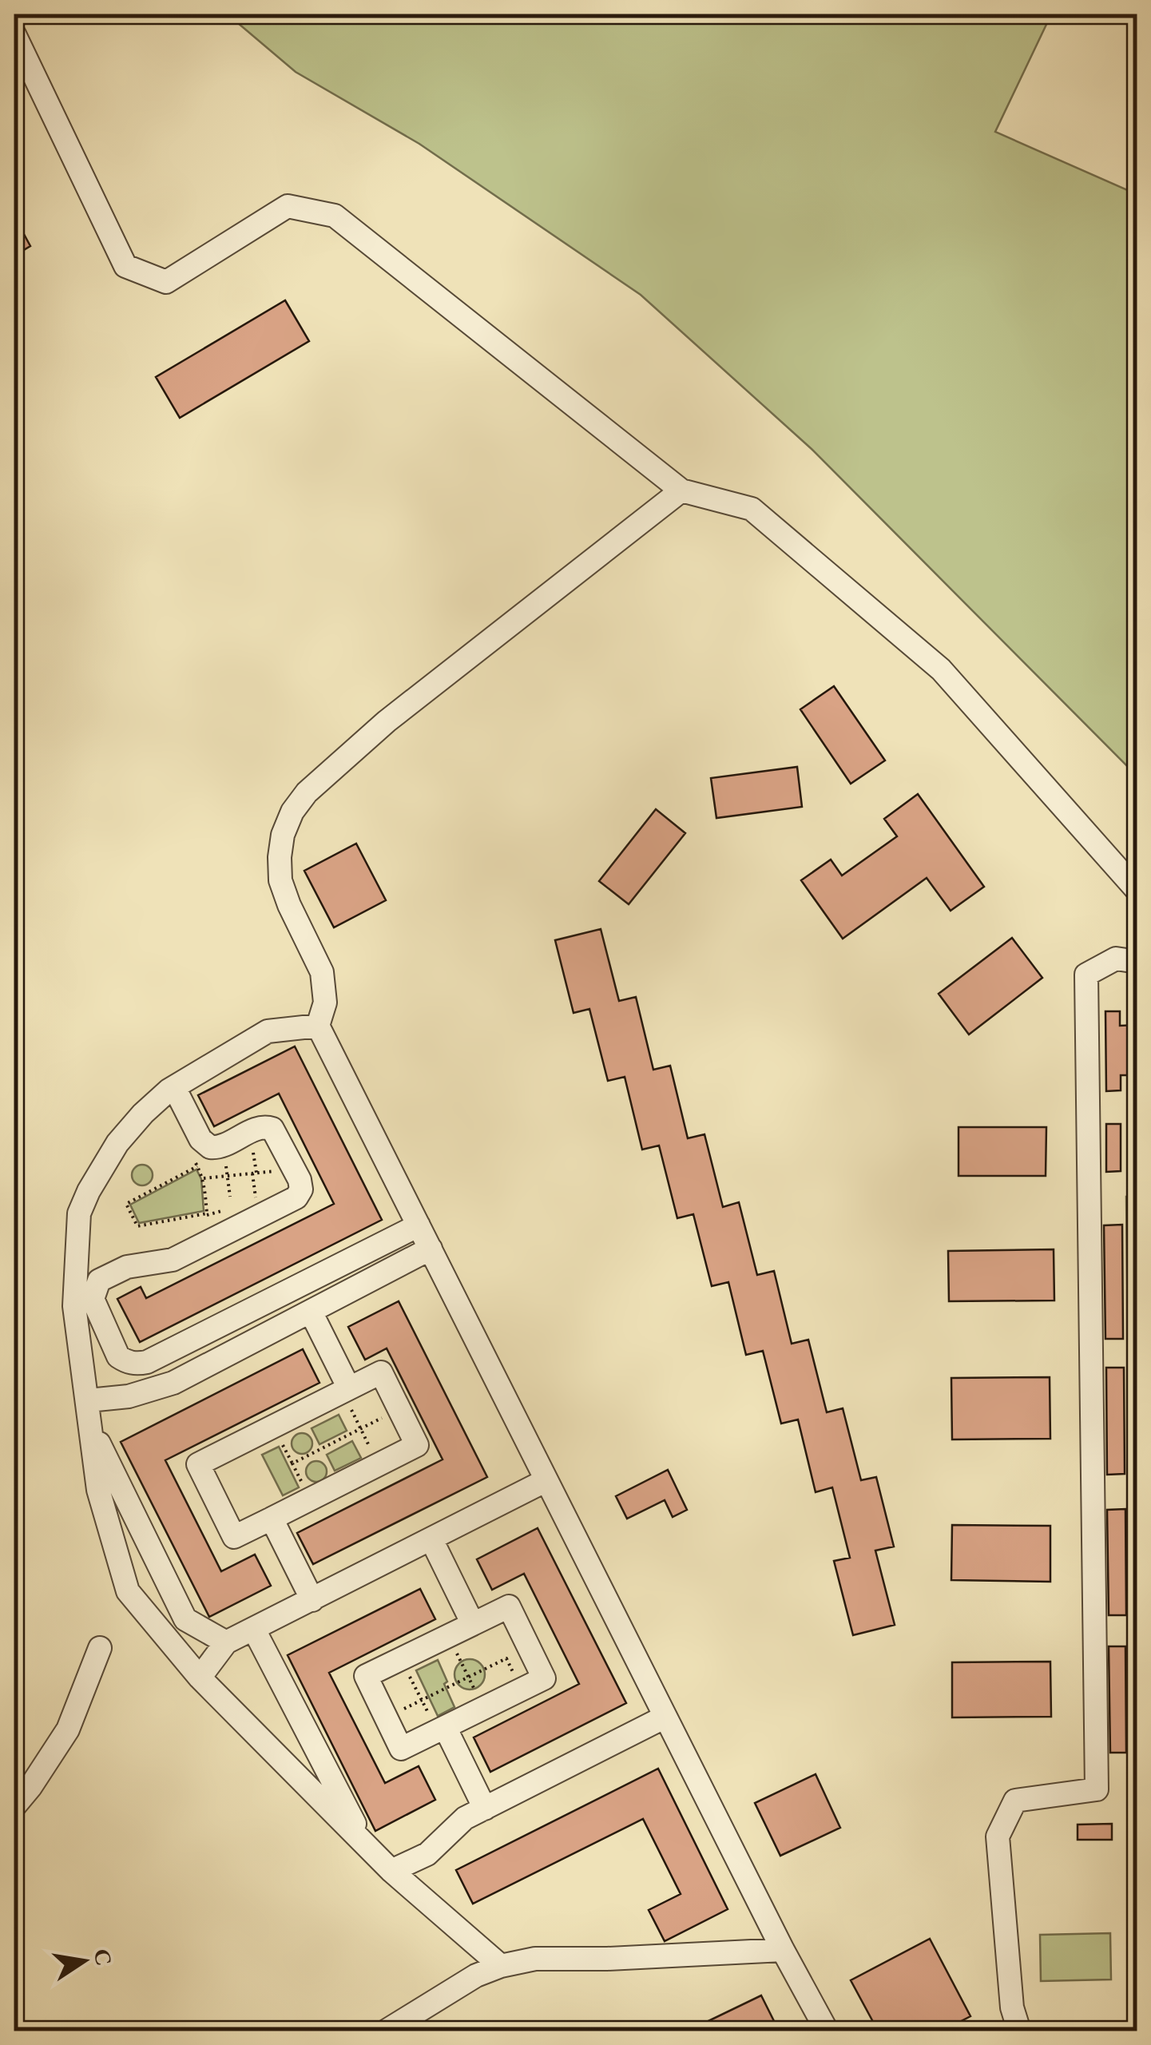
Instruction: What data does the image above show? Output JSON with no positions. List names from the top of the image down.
{
  "north": "right"
}
